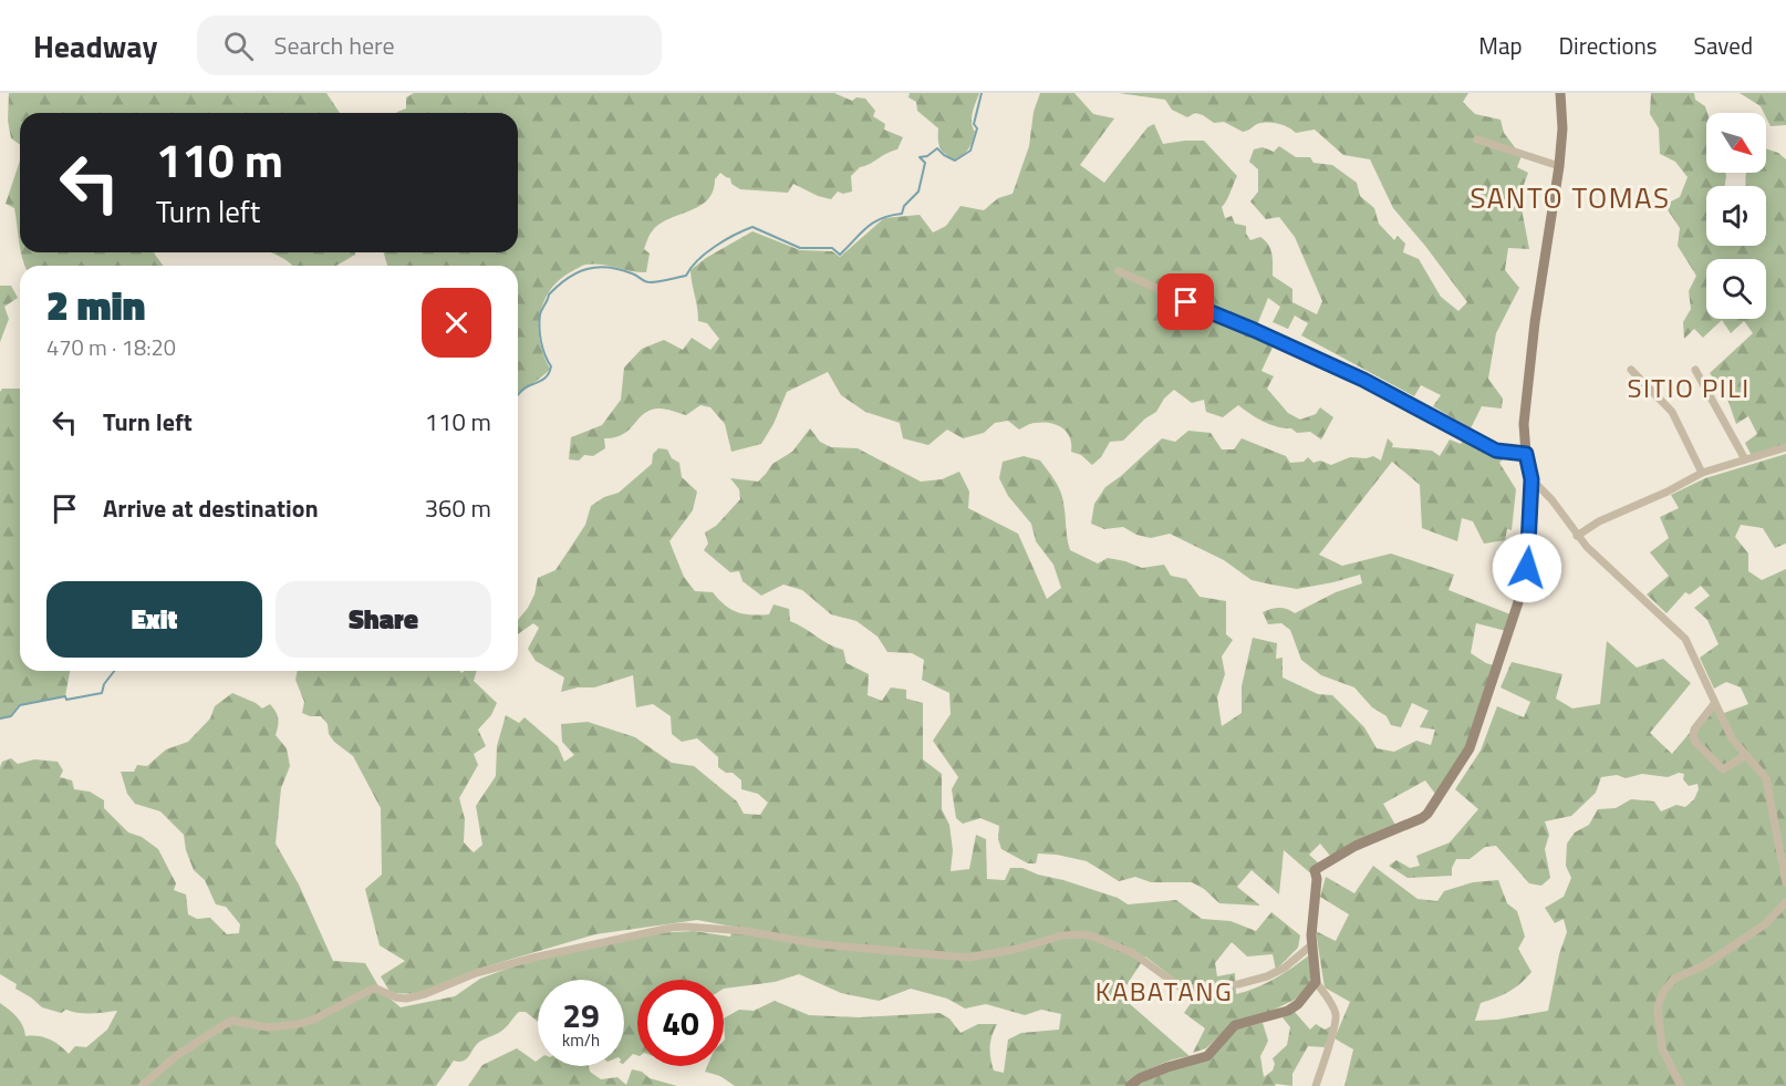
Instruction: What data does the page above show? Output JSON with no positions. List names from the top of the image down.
{
  "districts": ["SANTO TOMAS", "SITIO PILI", "KABATANG"],
  "north": "bottom right",
  "page": {
    "header": "Headway",
    "search": "Search here",
    "nav": ["Map", "Directions", "Saved"],
    "turn": ["110 m", "Turn left"],
    "heading": ["2 min", "470 m · 18:20"],
    "list": [
      {
        "name": "Turn left",
        "value": "110 m"
      },
      {
        "name": "Arrive at destination",
        "value": "360 m"
      }
    ],
    "buttons": ["Exit", "Share"],
    "speed": "29 km/h",
    "limit": "40"
  }
}
